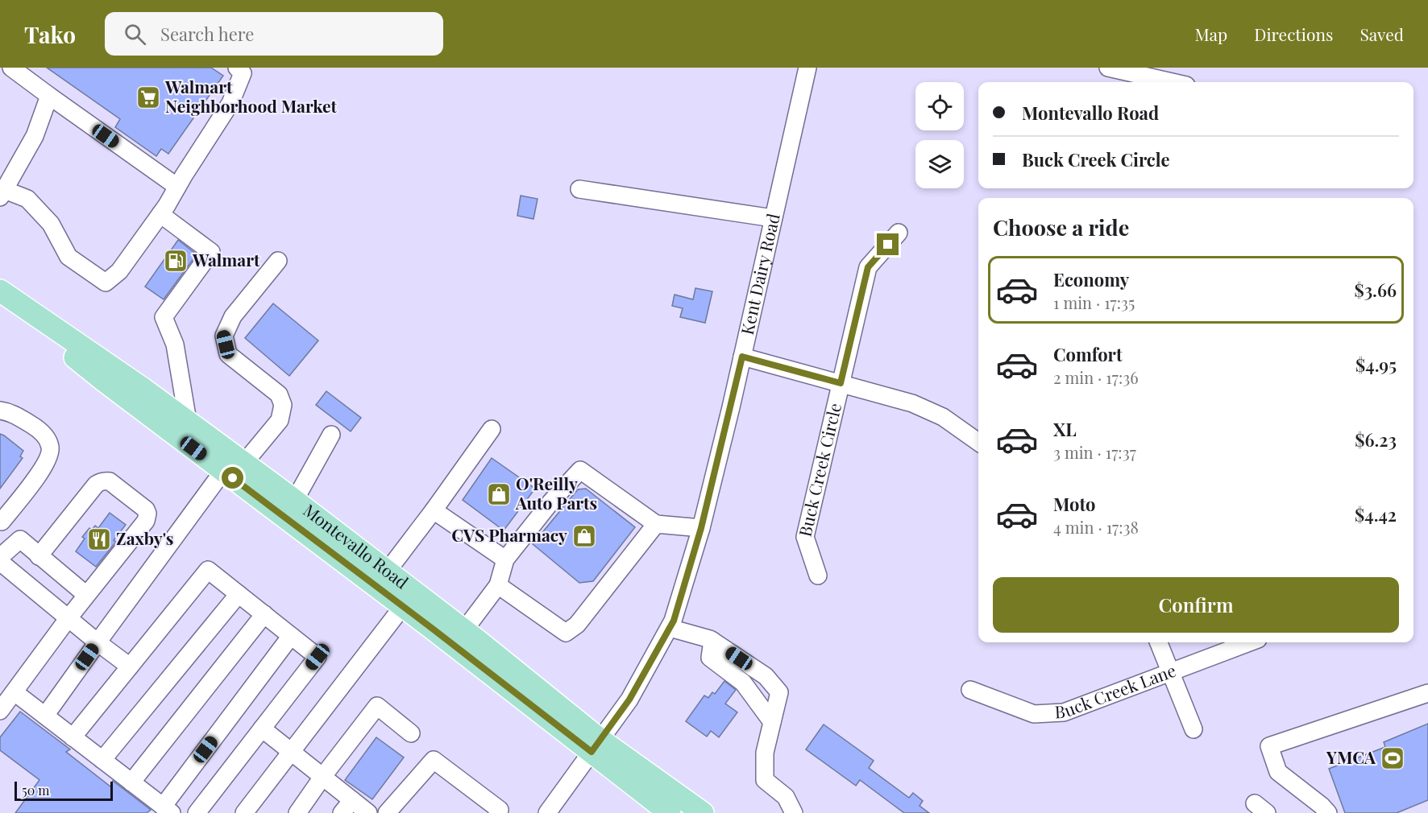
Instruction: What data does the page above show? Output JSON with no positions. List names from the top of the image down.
{
  "streets": {
    "main road": ["Montevallo Road"],
    "street": ["Kent Dairy Road", "Buck Creek Circle", "Buck Creek Lane"]
  },
  "crossings": [
    ["Kent Dairy Road", "Montevallo Road"]
  ],
  "places": {
    "supermarket": ["Walmart Neighborhood Market"],
    "fuel station": ["Walmart"],
    "shop": ["O'Reilly Auto Parts", "CVS Pharmacy"],
    "restaurant": ["Zaxby's"],
    "sports": ["YMCA"]
  },
  "scale_bar": "50 m",
  "page": {
    "header": "Tako",
    "search": "Search here",
    "nav": ["Map", "Directions", "Saved"],
    "banner": ["Montevallo Road", "Buck Creek Circle"],
    "heading": "Choose a ride",
    "list": [
      {
        "name": "Economy",
        "note": "1 min · 17:35",
        "value": "$3.66"
      },
      {
        "name": "Comfort",
        "note": "2 min · 17:36",
        "value": "$4.95"
      },
      {
        "name": "XL",
        "note": "3 min · 17:37",
        "value": "$6.23"
      },
      {
        "name": "Moto",
        "note": "4 min · 17:38",
        "value": "$4.42"
      }
    ],
    "buttons": "Confirm",
    "scale": "50 m"
  }
}
